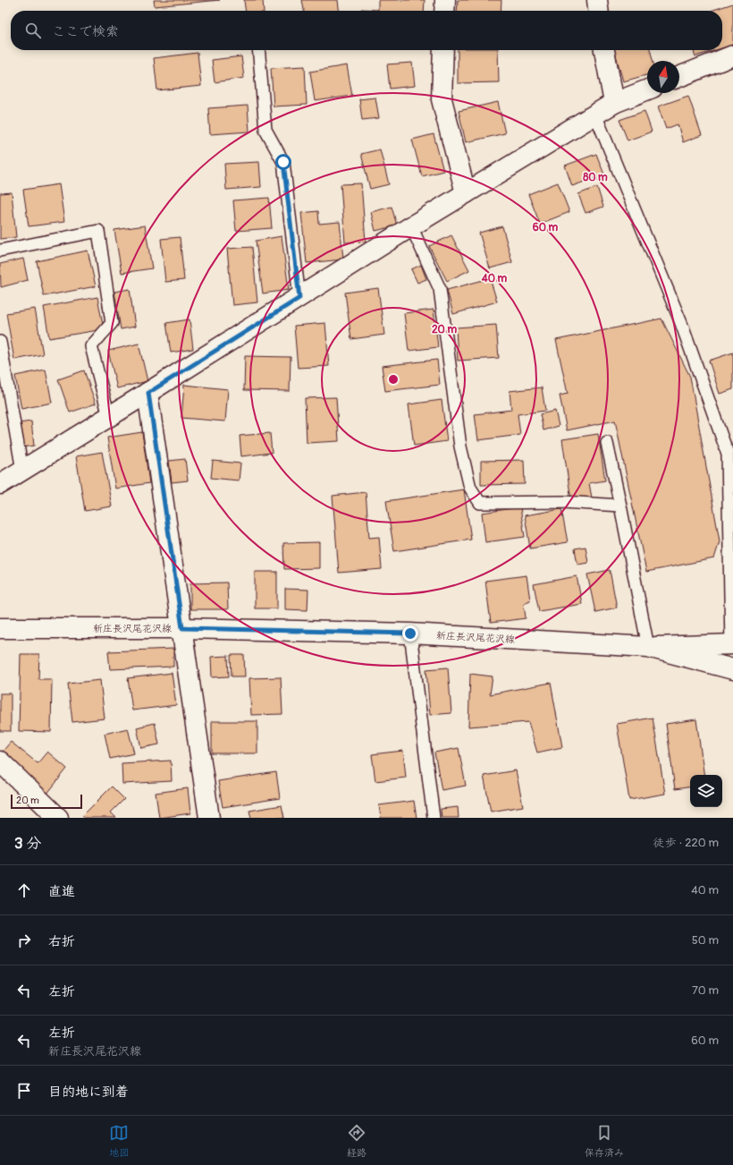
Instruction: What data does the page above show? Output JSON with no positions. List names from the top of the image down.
{
  "streets": {
    "street": ["新庄長沢尾花沢線"]
  },
  "scale_bar": "20 m",
  "north": "top",
  "page": {
    "search": "ここで検索",
    "scale": "20 m",
    "heading": ["3 分", "徒歩 · 220 m"],
    "list": [
      ["直進", "40 m"],
      ["右折", "50 m"],
      ["左折", "70 m"],
      ["左折", "新庄長沢尾花沢線", "60 m"],
      "目的地に到着"
    ],
    "nav": ["地図", "経路", "保存済み"]
  },
  "rings": [
    "80 m",
    "60 m",
    "40 m",
    "20 m"
  ]
}
